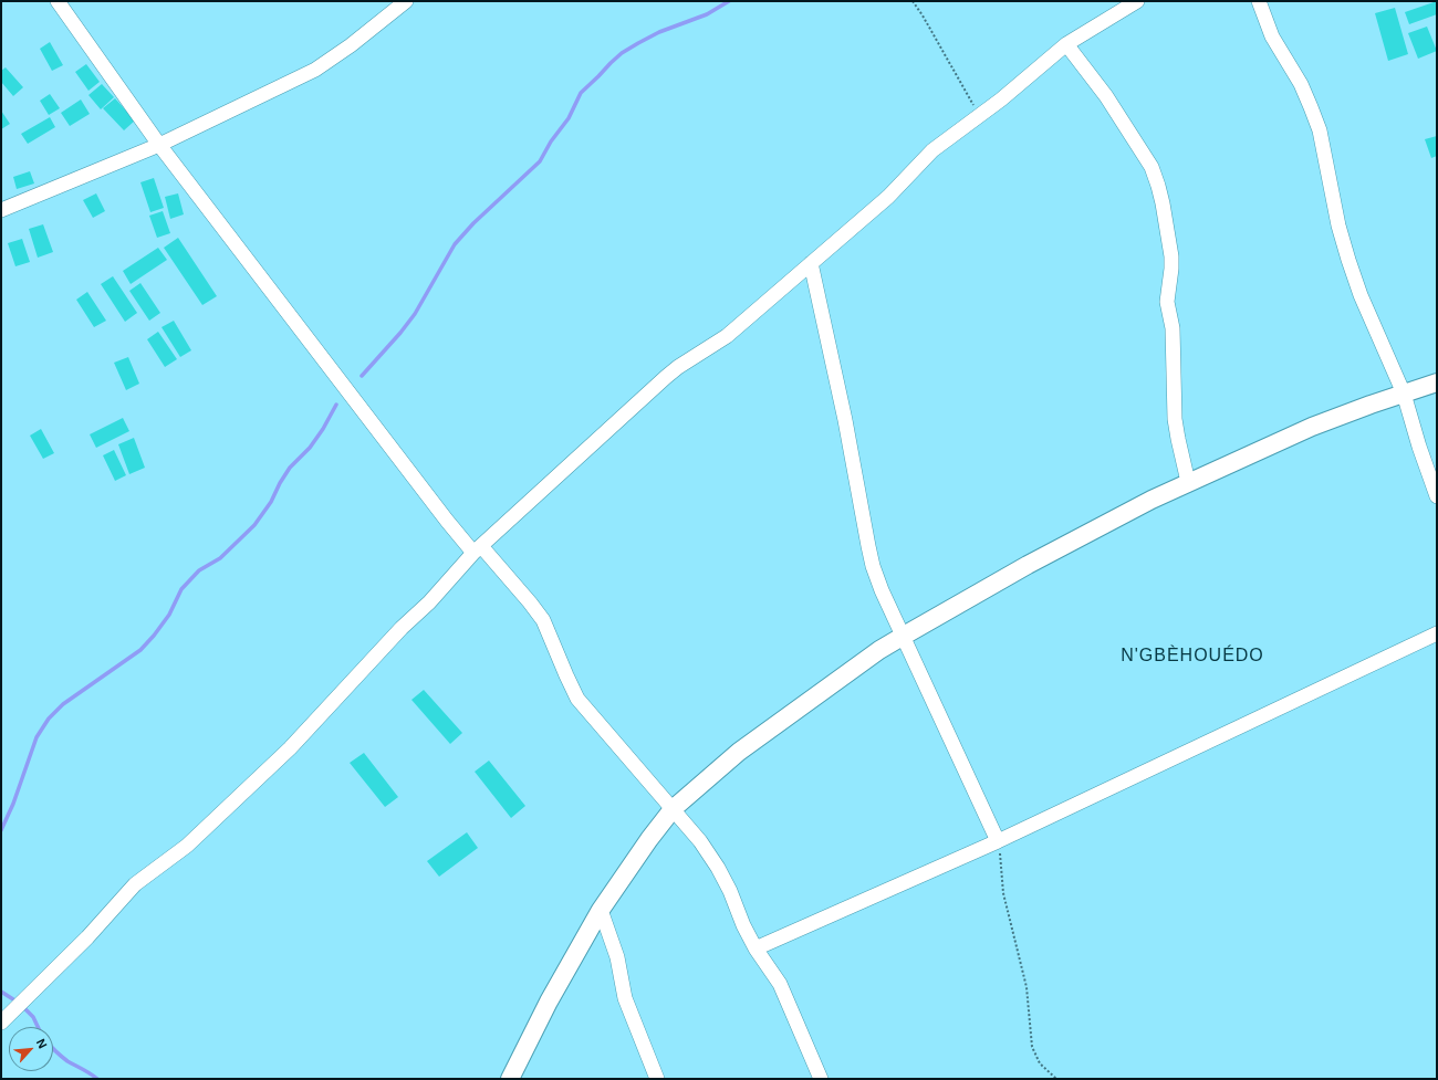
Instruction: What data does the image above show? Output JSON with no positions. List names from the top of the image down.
{
  "districts": ["N'GBÈHOUÉDO"],
  "north": "top right"
}
